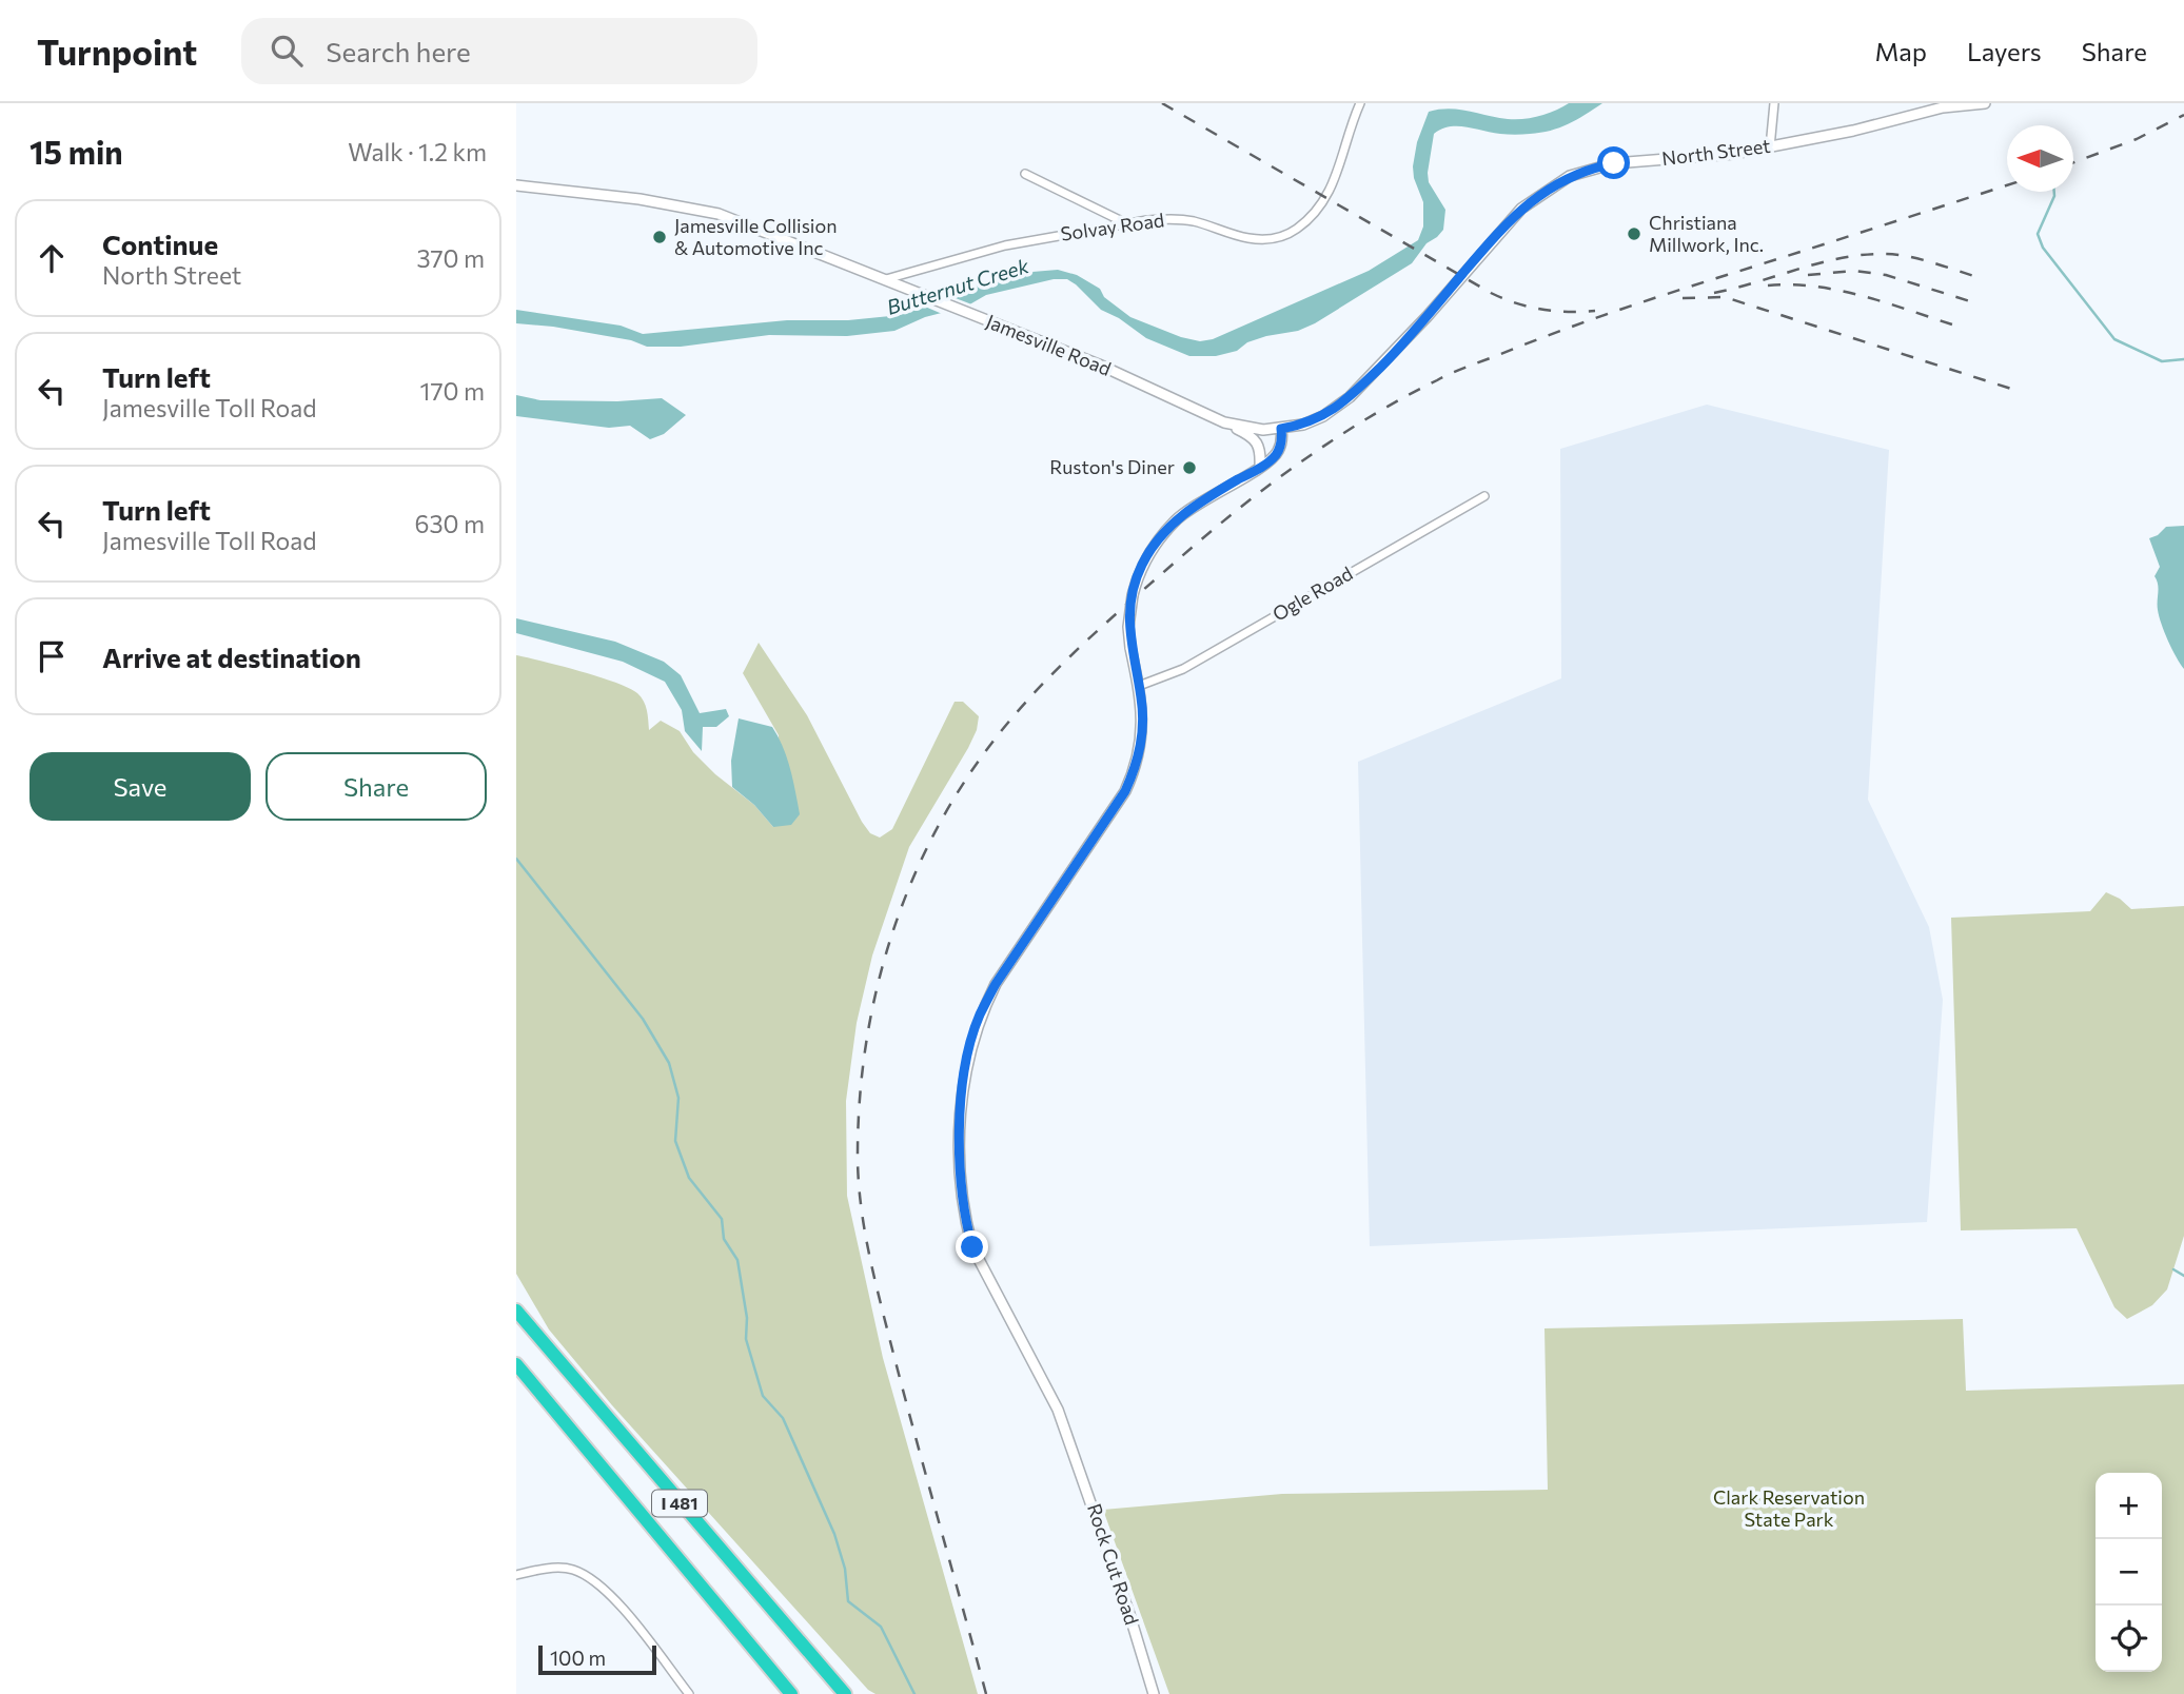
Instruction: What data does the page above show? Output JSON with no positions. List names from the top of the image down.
{
  "streets": {
    "highway": ["I 481"],
    "street": [
      "North Street",
      "Solvay Road",
      "Jamesville Road",
      "Ogle Road",
      "Rock Cut Road"
    ]
  },
  "crossings": [
    ["North Street", "Jamesville Road"],
    ["Solvay Road", "Jamesville Road"],
    ["Ogle Road", "Rock Cut Road"]
  ],
  "water": ["Butternut Creek"],
  "parks": ["Clark Reservation State Park"],
  "places": ["Christiana Millwork, Inc.", "Jamesville Collision & Automotive Inc", "Ruston's Diner"],
  "scale_bar": "100 m",
  "north": "left",
  "page": {
    "header": "Turnpoint",
    "search": "Search here",
    "nav": ["Map", "Layers", "Share"],
    "heading": ["15 min", "Walk · 1.2 km"],
    "list": [
      ["Continue", "North Street", "370 m"],
      ["Turn left", "Jamesville Toll Road", "170 m"],
      ["Turn left", "Jamesville Toll Road", "630 m"],
      "Arrive at destination"
    ],
    "buttons": ["Save", "Share"],
    "map_buttons": ["+", "−"],
    "scale": "100 m"
  }
}
